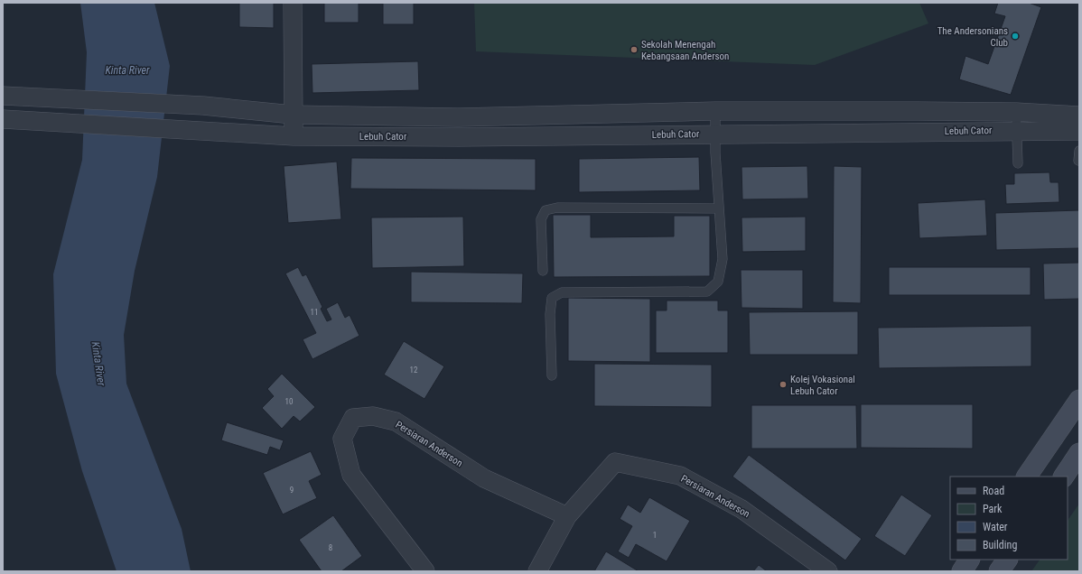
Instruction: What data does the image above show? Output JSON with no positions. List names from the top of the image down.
{
  "streets": {
    "street": ["Lebuh Cator", "Persiaran Anderson"]
  },
  "water": ["Kinta River"],
  "places": ["The Andersonians Club", "Sekolah Menengah Kebangsaan Anderson", "Kolej Vokasional Lebuh Cator"],
  "house_numbers": [
    "11",
    "12",
    "10",
    "9",
    "1",
    "8"
  ],
  "legend": [
    "Road",
    "Park",
    "Water",
    "Building"
  ]
}
